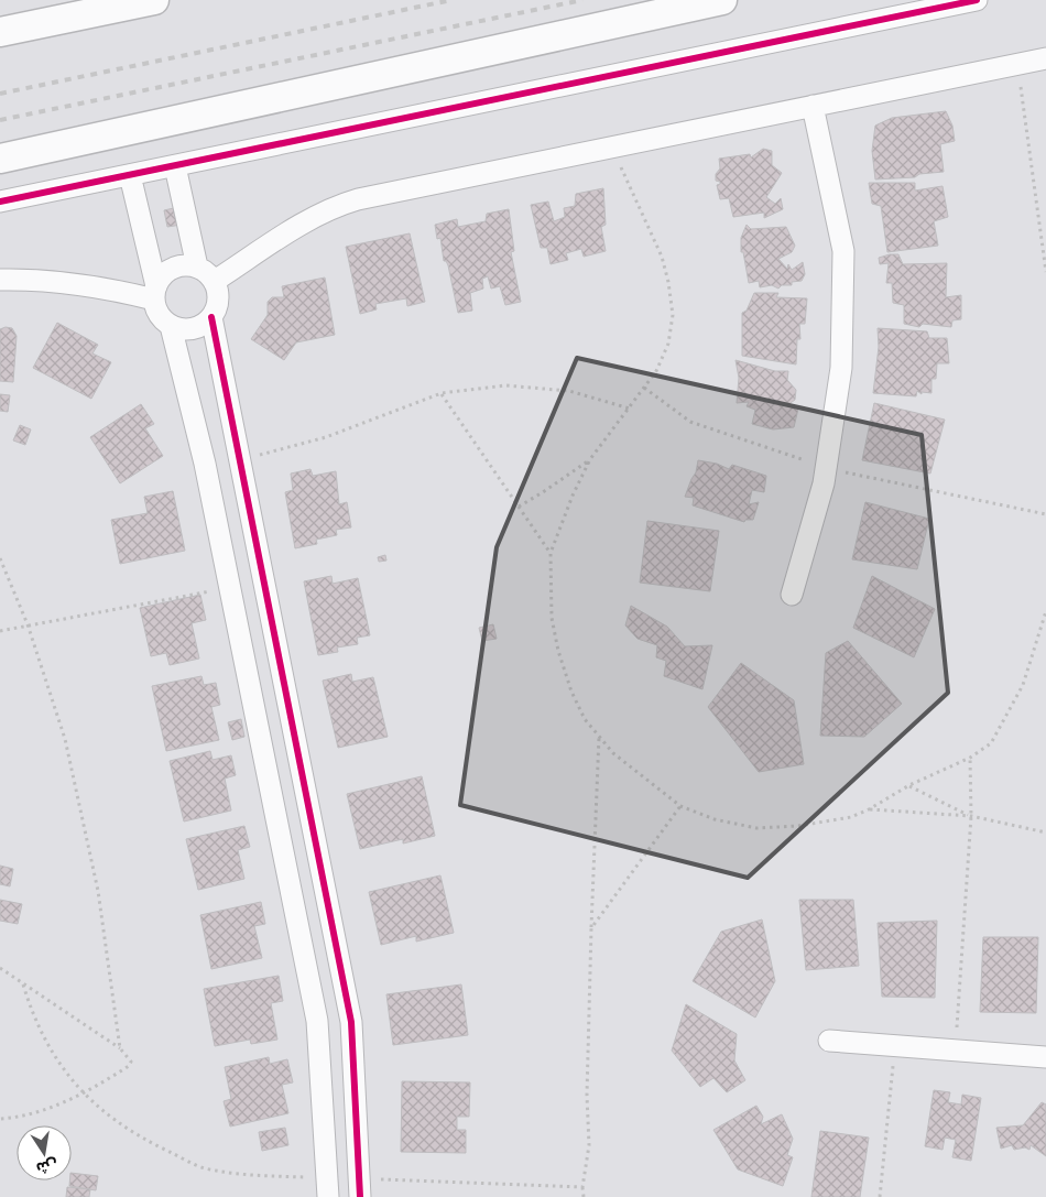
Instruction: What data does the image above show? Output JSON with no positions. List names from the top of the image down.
{
  "north": "bottom"
}
